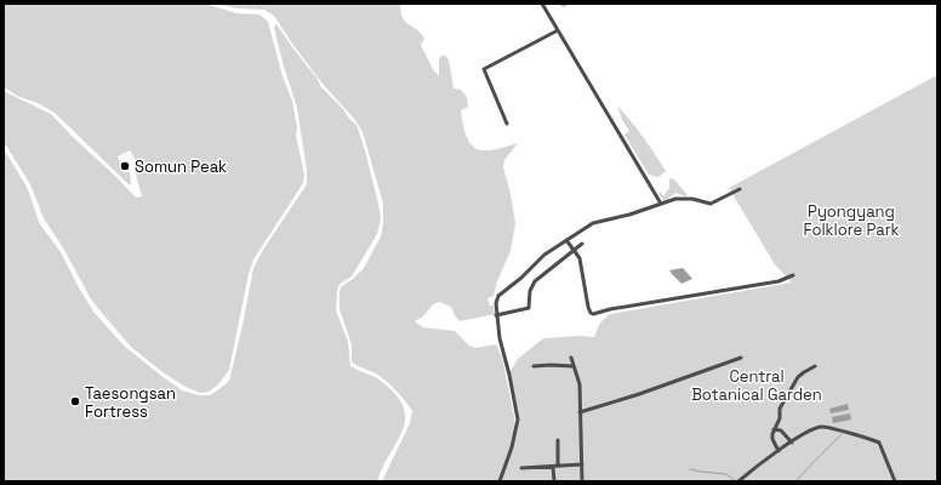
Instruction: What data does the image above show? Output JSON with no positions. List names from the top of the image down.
{
  "parks": ["Pyongyang Folklore Park", "Central Botanical Garden"],
  "places": ["Somun Peak", "Taesongsan Fortress"]
}
